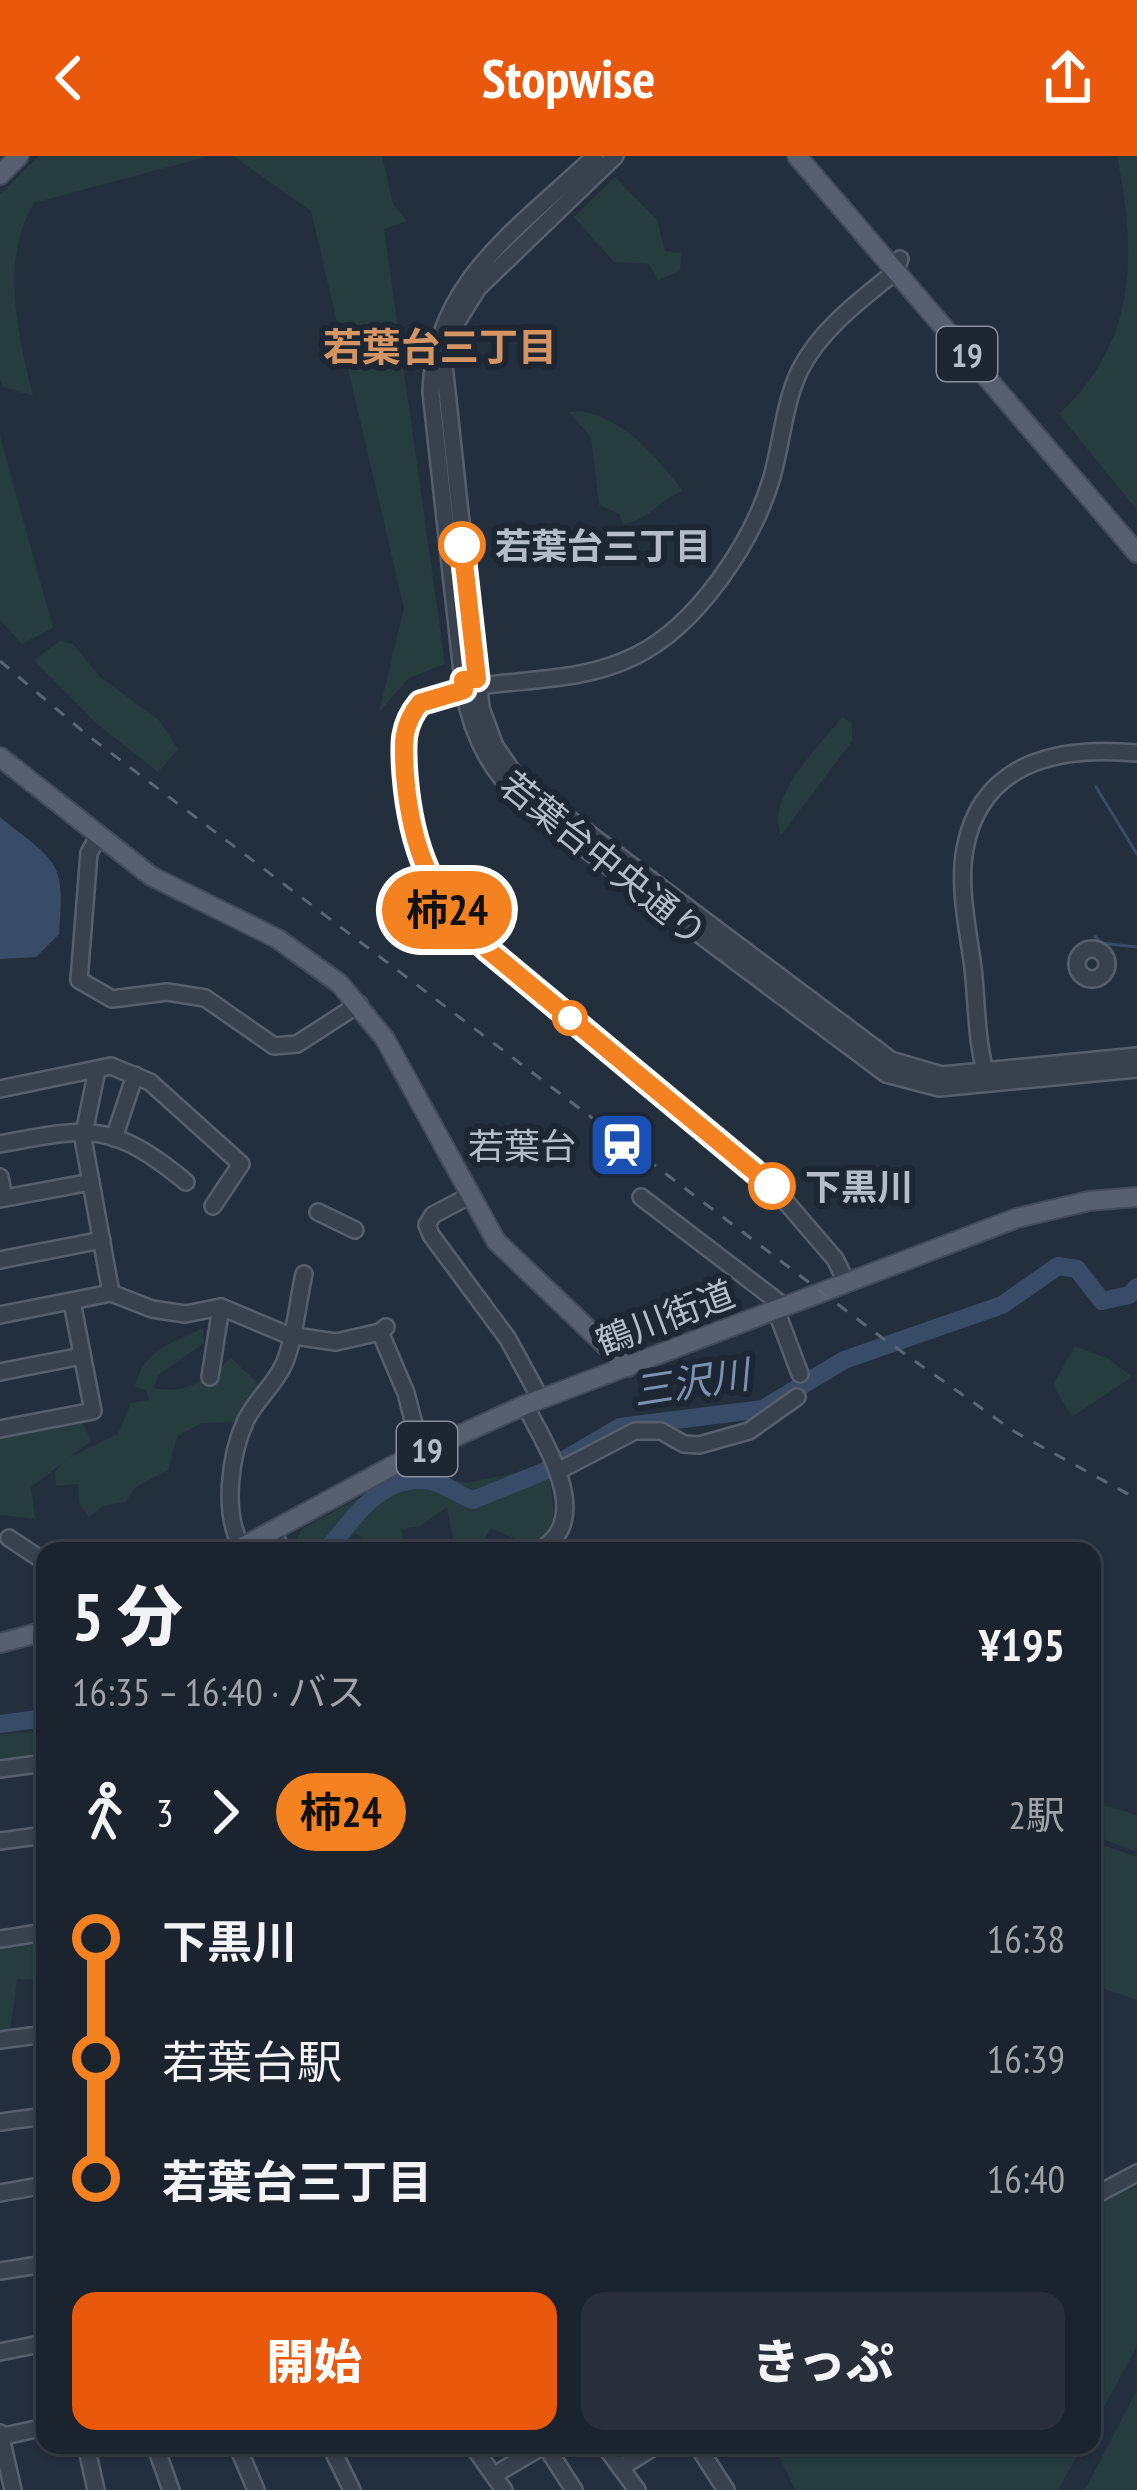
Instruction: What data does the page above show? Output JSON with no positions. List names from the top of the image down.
{
  "streets": {
    "main road": ["19", "鶴川街道"],
    "street": ["若葉台中央通り"]
  },
  "districts": ["若葉台三丁目"],
  "water": ["三沢川"],
  "places": {
    "other": ["若葉台三丁目", "下黒川"],
    "station": ["若葉台"]
  },
  "lines": ["bus line 柿24"],
  "page": {
    "header": "Stopwise",
    "on_map": "柿24",
    "heading": ["5 分", "16:35 – 16:40 · バス", "¥195"],
    "legs": ["3", "柿24", "2駅"],
    "list": [
      {
        "name": "下黒川",
        "value": "16:38"
      },
      {
        "name": "若葉台駅",
        "value": "16:39"
      },
      {
        "name": "若葉台三丁目",
        "value": "16:40"
      }
    ],
    "buttons": ["開始", "きっぷ"]
  }
}
